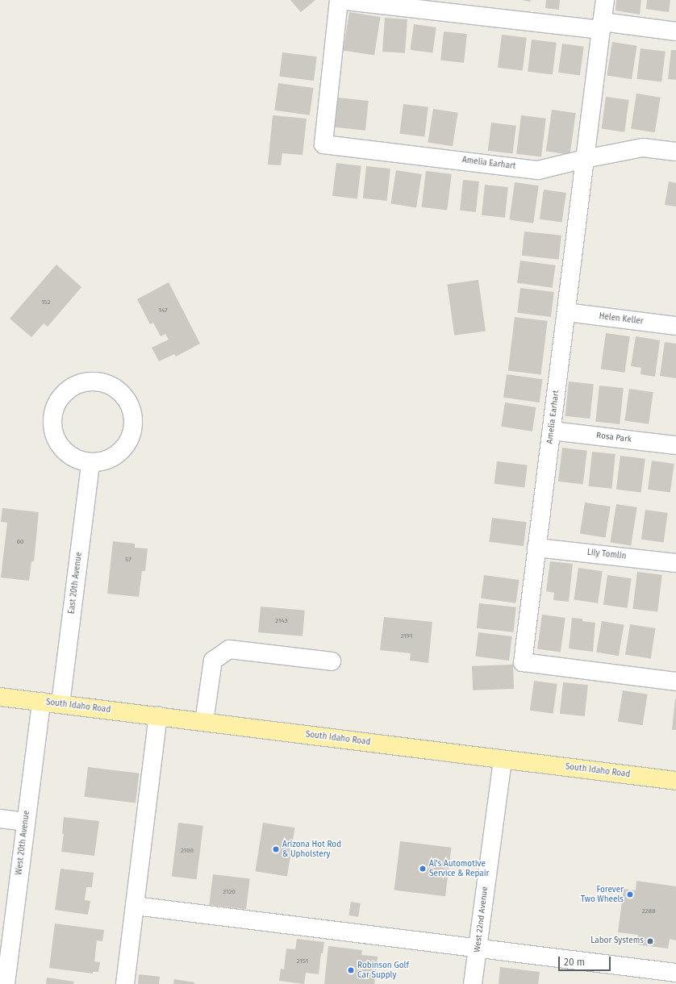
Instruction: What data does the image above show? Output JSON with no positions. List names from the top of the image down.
{
  "streets": {
    "main road": ["South Idaho Road"],
    "street": [
      "Amelia Earhart",
      "Helen Keller",
      "Rosa Park",
      "Lily Tomlin",
      "East 20th Avenue",
      "West 20th Avenue",
      "West 22nd Avenue"
    ]
  },
  "crossings": [
    ["Amelia Earhart", "Helen Keller"],
    ["Amelia Earhart", "Rosa Park"],
    ["Amelia Earhart", "Lily Tomlin"],
    ["East 20th Avenue", "South Idaho Road"],
    ["South Idaho Road", "West 20th Avenue"],
    ["South Idaho Road", "West 22nd Avenue"]
  ],
  "places": [
    "Arizona Hot Rod & Upholstery",
    "Al's Automotive Service & Repair",
    "Forever Two Wheels",
    "Labor Systems",
    "Robinson Golf Car Supply"
  ],
  "house_numbers": [
    "152",
    "147",
    "60",
    "57",
    "2143",
    "2191",
    "2100",
    "2120",
    "2288",
    "2151"
  ],
  "scale_bar": "20 m"
}
